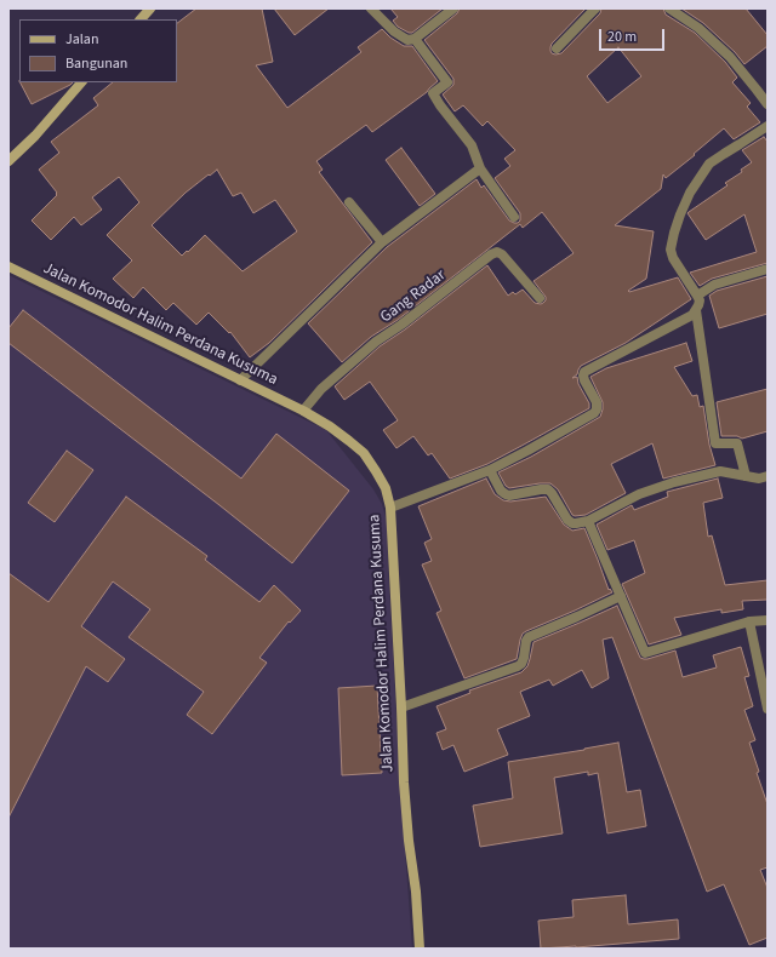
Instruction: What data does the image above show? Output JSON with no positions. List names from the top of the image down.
{
  "streets": {
    "street": ["Gang Radar", "Jalan Komodor Halim Perdana Kusuma"]
  },
  "crossings": [
    ["Gang Radar", "Jalan Komodor Halim Perdana Kusuma"]
  ],
  "legend": ["Jalan", "Bangunan"],
  "scale_bar": "20 m"
}
